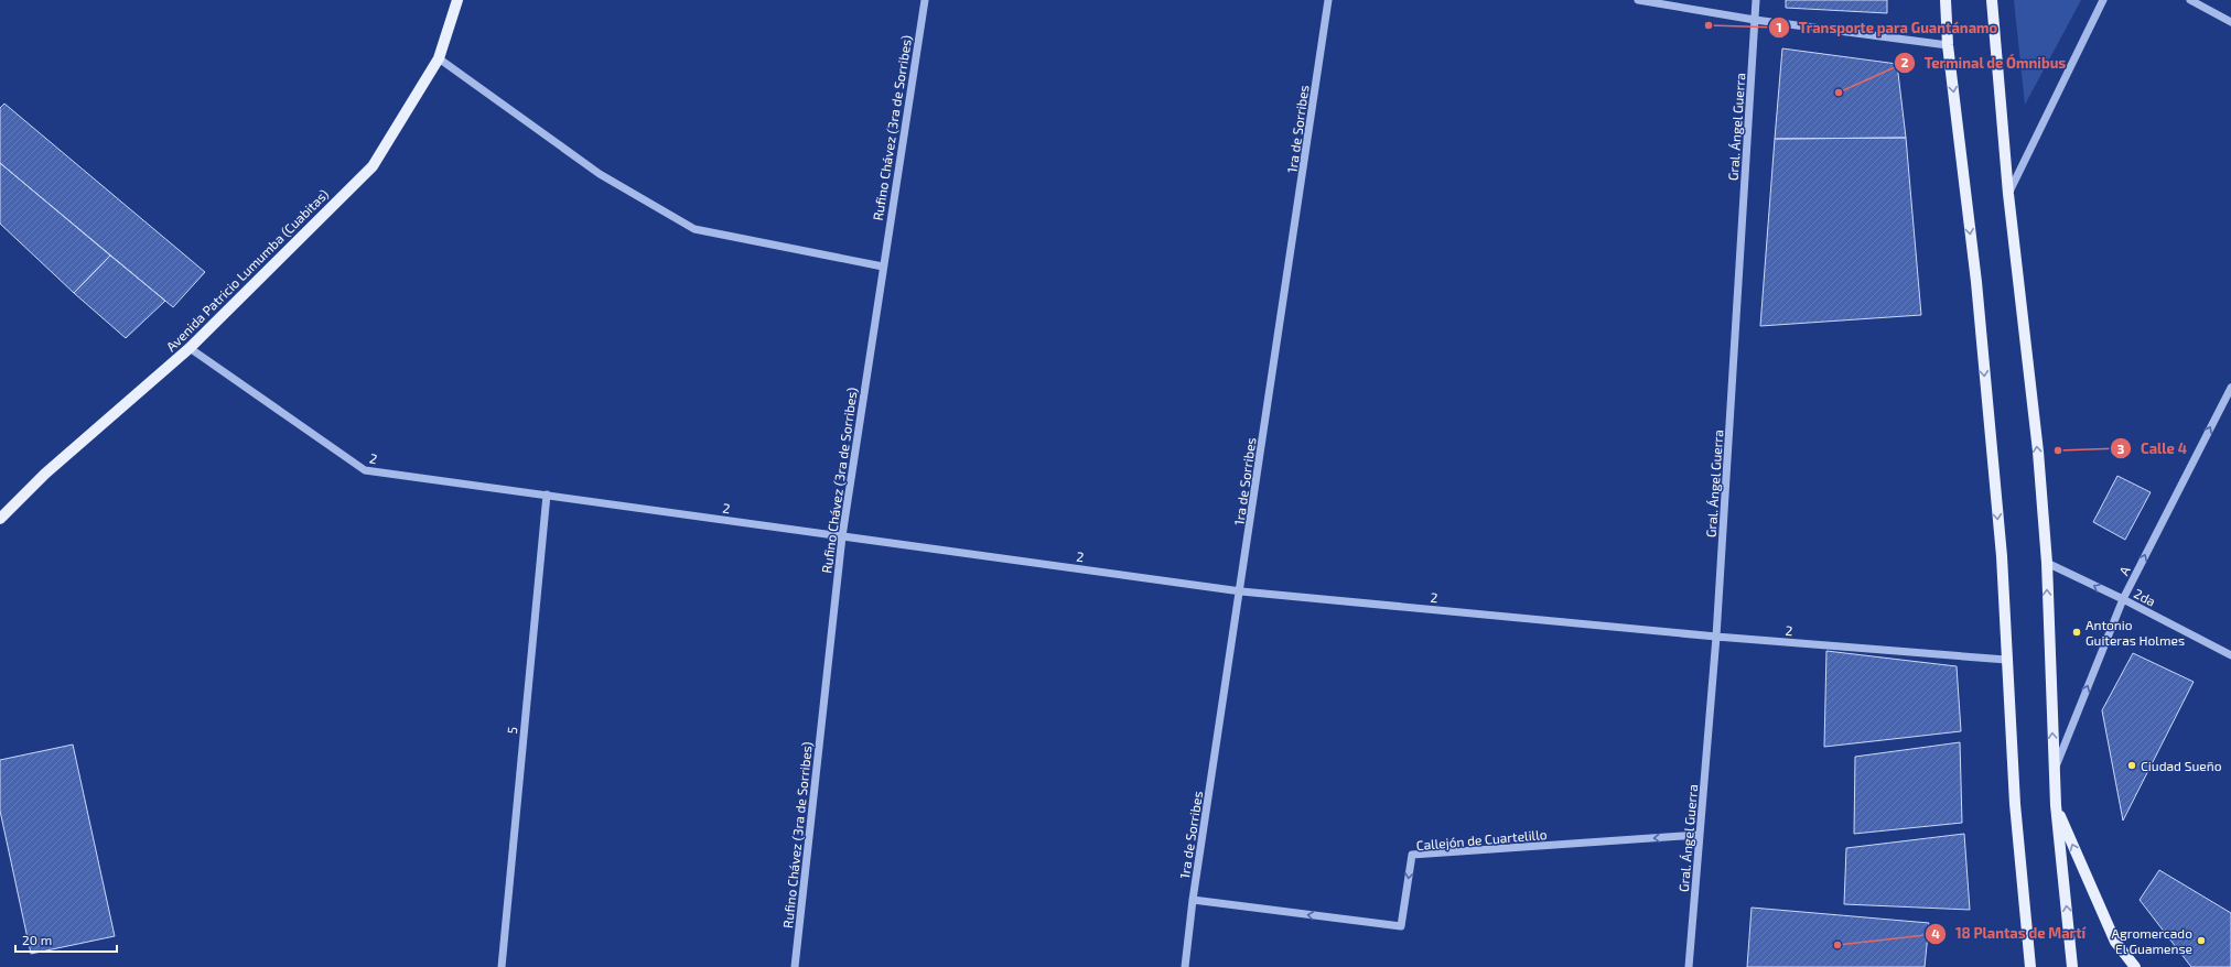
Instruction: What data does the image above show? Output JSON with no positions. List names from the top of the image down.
{
  "streets": {
    "main road": ["Avenida Patricio Lumumba (Cuabitas)"],
    "street": [
      "Gral. Ángel Guerra",
      "Rufino Chávez (3ra de Sorribes)",
      "1ra de Sorribes",
      "2",
      "A",
      "2da",
      "5",
      "Callejón de Cuartelillo"
    ]
  },
  "crossings": [
    ["Gral. Ángel Guerra", "2"],
    ["Gral. Ángel Guerra", "Callejón de Cuartelillo"],
    ["Rufino Chávez (3ra de Sorribes)", "2"],
    ["1ra de Sorribes", "2"],
    ["1ra de Sorribes", "Callejón de Cuartelillo"],
    ["Avenida Patricio Lumumba (Cuabitas)", "2"],
    ["2", "5"],
    ["A", "2da"]
  ],
  "one_way": ["A", "2da", "Callejón de Cuartelillo"],
  "places": [
    "Transporte para Guantánamo",
    "Terminal de Ómnibus",
    "Calle 4",
    "Antonio Guiteras Holmes",
    "Ciudad Sueño",
    "Agromercado El Guamense",
    "18 Plantas de Martí"
  ],
  "scale_bar": "20 m"
}
